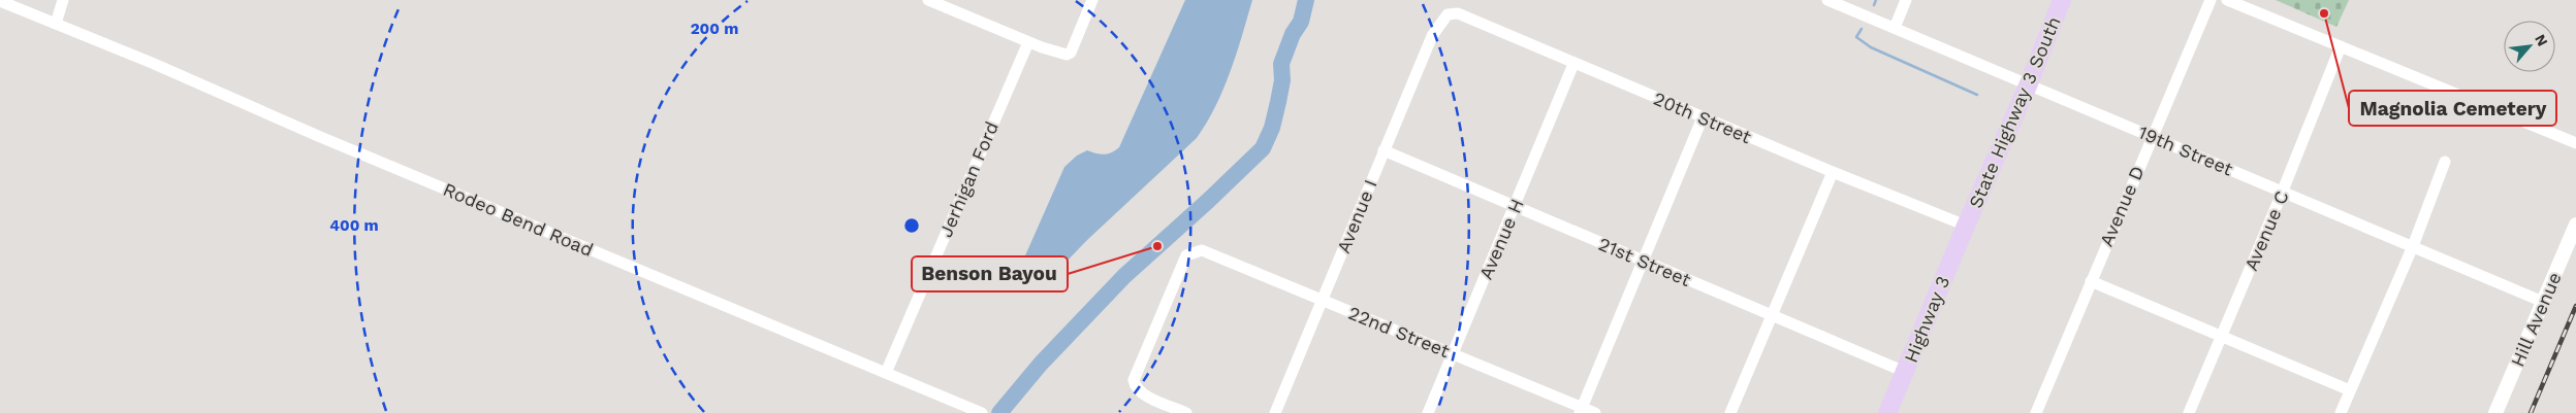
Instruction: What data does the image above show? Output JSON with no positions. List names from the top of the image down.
{
  "streets": {
    "main road": ["State Highway 3 South", "Highway 3"],
    "street": [
      "20th Street",
      "19th Street",
      "Jerhigan Ford",
      "Avenue D",
      "Avenue I",
      "Rodeo Bend Road",
      "Avenue C",
      "Avenue H",
      "21st Street",
      "Hill Avenue",
      "22nd Street"
    ]
  },
  "crossings": [
    ["State Highway 3 South", "20th Street"],
    ["State Highway 3 South", "19th Street"],
    ["State Highway 3 South", "Highway 3"],
    ["20th Street", "Avenue I"],
    ["20th Street", "Avenue H"],
    ["20th Street", "Highway 3"],
    ["19th Street", "Avenue D"],
    ["19th Street", "Avenue C"],
    ["19th Street", "Hill Avenue"],
    ["Jerhigan Ford", "Rodeo Bend Road"],
    ["Avenue I", "21st Street"],
    ["Avenue I", "22nd Street"],
    ["Avenue H", "21st Street"],
    ["Avenue H", "22nd Street"],
    ["21st Street", "Highway 3"]
  ],
  "places": ["Magnolia Cemetery", "Benson Bayou"],
  "north": "top right",
  "rings": ["200 m", "400 m"]
}
